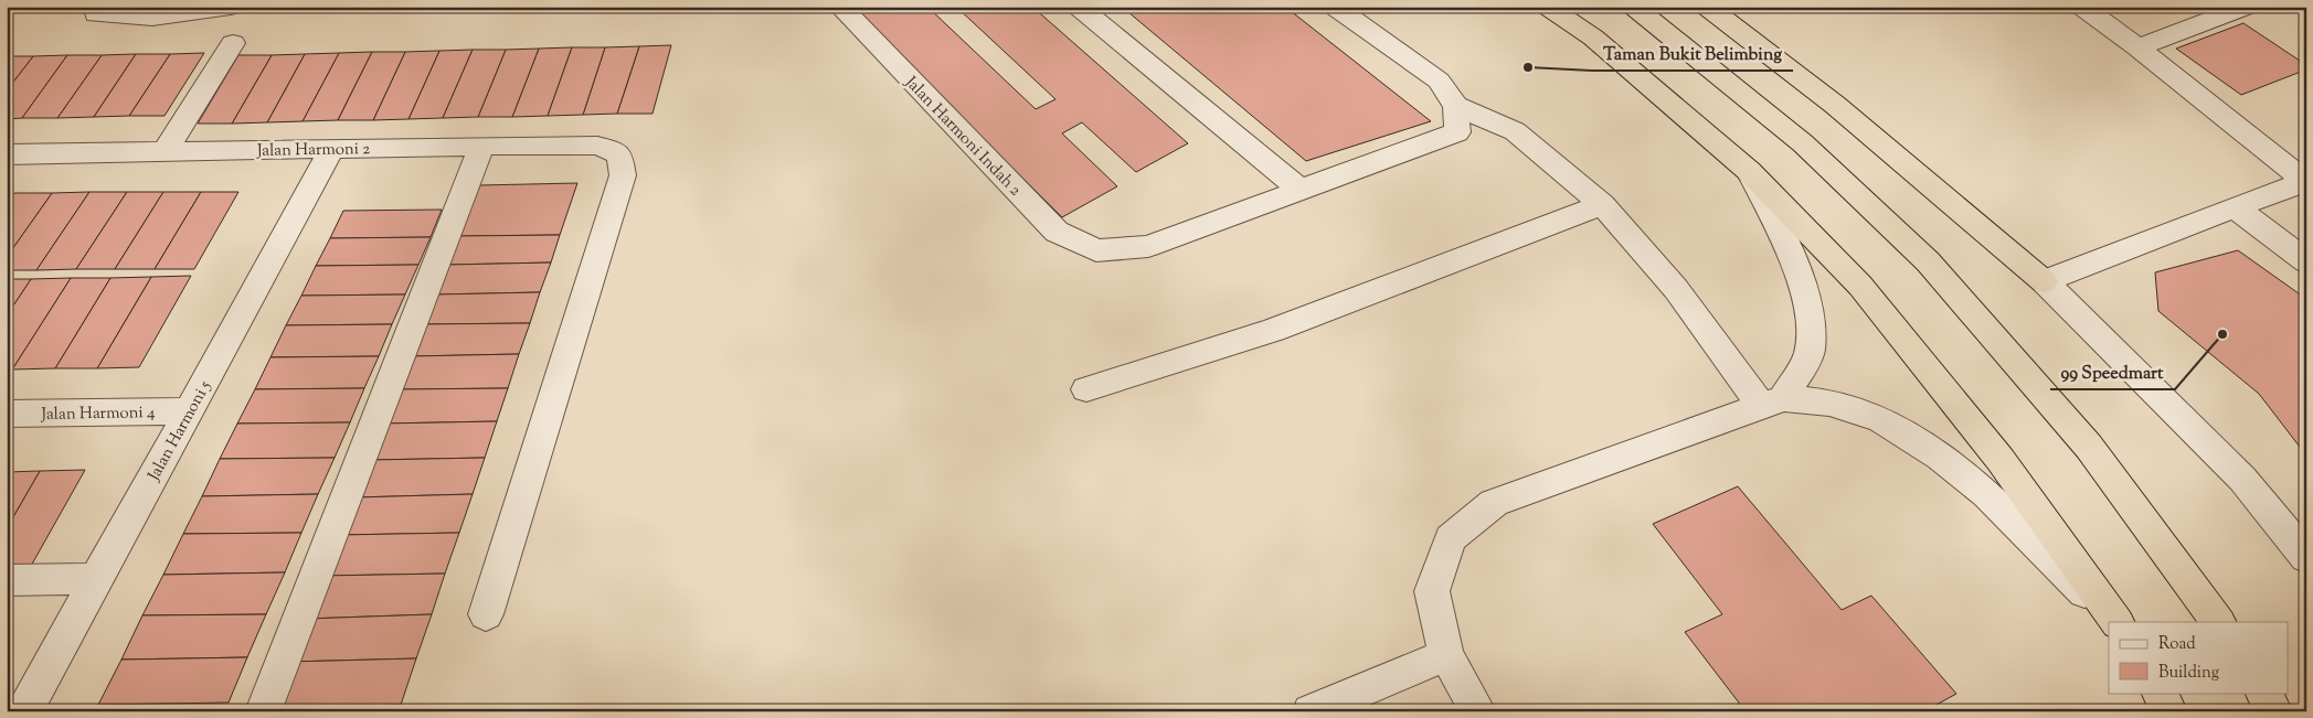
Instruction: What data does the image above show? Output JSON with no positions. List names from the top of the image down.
{
  "streets": {
    "street": [
      "Jalan Harmoni Indah 2",
      "Jalan Harmoni 2",
      "Jalan Harmoni 4",
      "Jalan Harmoni 5"
    ]
  },
  "crossings": [
    ["Jalan Harmoni 2", "Jalan Harmoni 5"],
    ["Jalan Harmoni 4", "Jalan Harmoni 5"]
  ],
  "places": ["Taman Bukit Belimbing", "99 Speedmart"],
  "legend": ["Road", "Building"]
}
